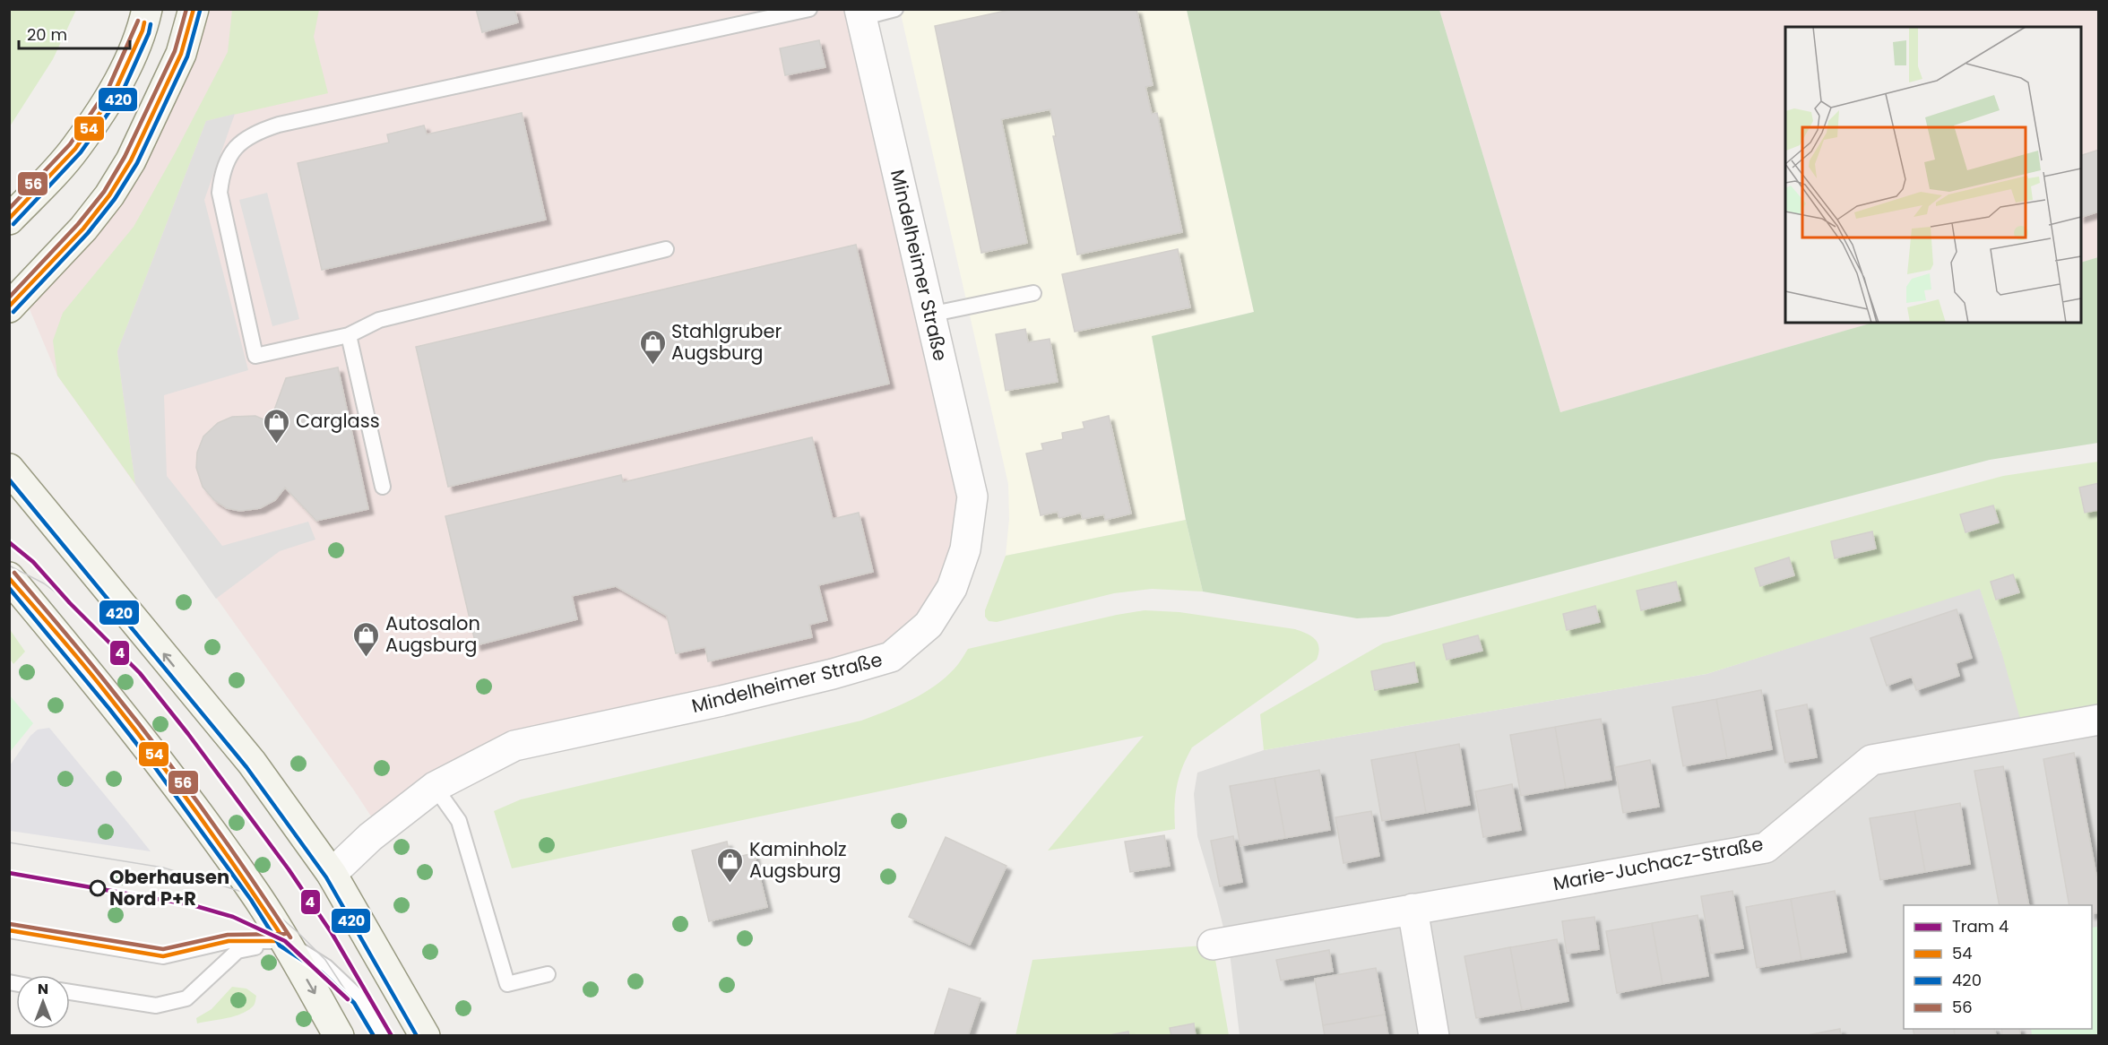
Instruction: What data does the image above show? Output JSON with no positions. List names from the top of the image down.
{
  "streets": {
    "street": ["Mindelheimer Straße", "Marie-Juchacz-Straße"]
  },
  "places": {
    "shop": [
      "Stahlgruber Augsburg",
      "Carglass",
      "Autosalon Augsburg",
      "Kaminholz Augsburg"
    ],
    "other": ["Oberhausen Nord P+R"]
  },
  "lines": [
    "transit line 54",
    "transit line 56",
    "transit line 420",
    "tram line 4"
  ],
  "legend": [
    "Tram 4",
    "54",
    "420",
    "56"
  ],
  "scale_bar": "20 m",
  "north": "top"
}
